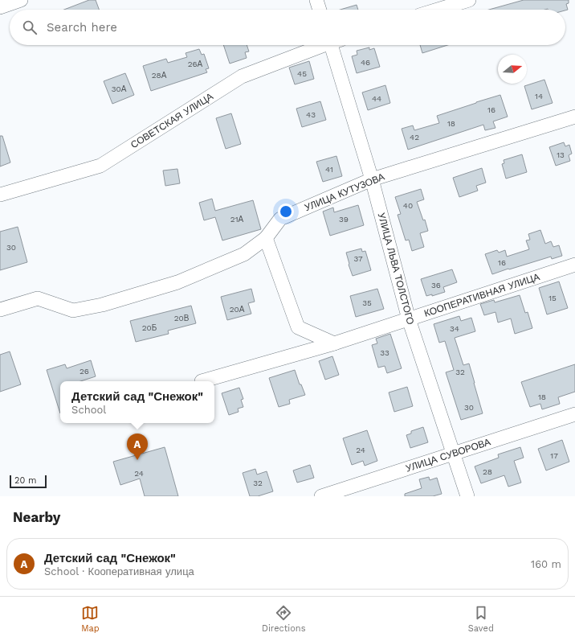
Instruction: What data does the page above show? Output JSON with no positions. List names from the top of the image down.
{
  "streets": {
    "street": [
      "СОВЕТСКАЯ УЛИЦА",
      "УЛИЦА КУТУЗОВА",
      "УЛИЦА ЛЬВА ТОЛСТОГО",
      "КООПЕРАТИВНАЯ УЛИЦА",
      "УЛИЦА СУВОРОВА"
    ]
  },
  "crossings": [
    ["УЛИЦА КУТУЗОВА", "УЛИЦА ЛЬВА ТОЛСТОГО"],
    ["УЛИЦА ЛЬВА ТОЛСТОГО", "КООПЕРАТИВНАЯ УЛИЦА"],
    ["УЛИЦА ЛЬВА ТОЛСТОГО", "УЛИЦА СУВОРОВА"]
  ],
  "house_numbers": [
    "46",
    "26А",
    "45",
    "28А",
    "30А",
    "14",
    "44",
    "16",
    "43",
    "18",
    "42",
    "13",
    "41",
    "40",
    "21А",
    "39",
    "30",
    "37",
    "16",
    "36",
    "15",
    "35",
    "20А",
    "20В",
    "20Б",
    "34",
    "33",
    "26",
    "32",
    "18",
    "30",
    "24",
    "17",
    "28",
    "24",
    "32"
  ],
  "scale_bar": "20 m",
  "north": "right",
  "page": {
    "search": "Search here",
    "popup": ["Детский сад \"Снежок\"", "School"],
    "pins": "A",
    "scale": "20 m",
    "heading": "Nearby",
    "list": [
      {
        "mark": "A",
        "name": "Детский сад \"Снежок\"",
        "note": "School · Кооперативная улица",
        "value": "160 m"
      }
    ],
    "nav": ["Map", "Directions", "Saved"]
  }
}
